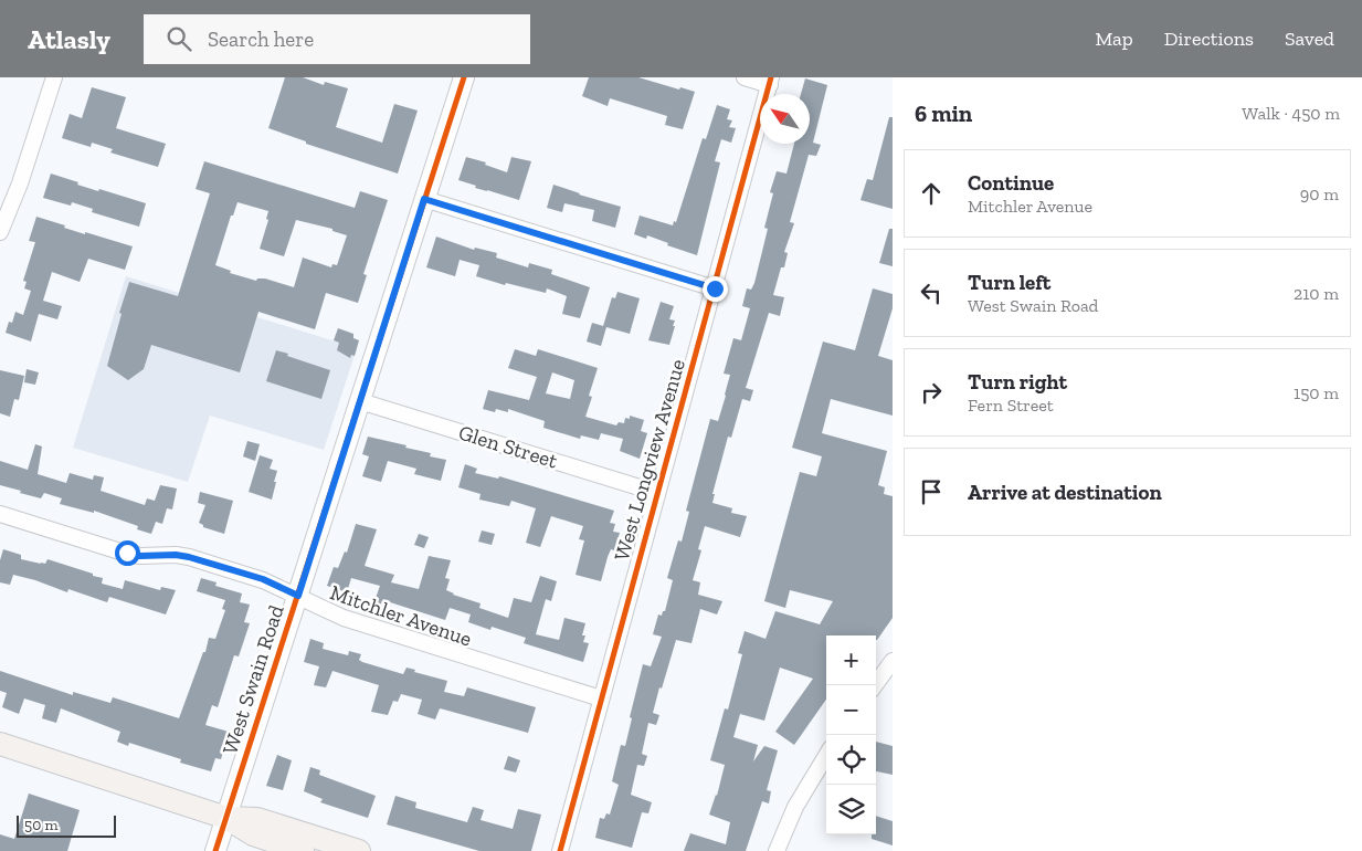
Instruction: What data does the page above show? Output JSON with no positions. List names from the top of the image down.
{
  "streets": {
    "street": [
      "Glen Street",
      "West Longview Avenue",
      "Mitchler Avenue",
      "West Swain Road"
    ]
  },
  "crossings": [
    ["Glen Street", "West Longview Avenue"],
    ["Glen Street", "West Swain Road"],
    ["West Longview Avenue", "Mitchler Avenue"],
    ["Mitchler Avenue", "West Swain Road"]
  ],
  "scale_bar": "50 m",
  "north": "top left",
  "page": {
    "header": "Atlasly",
    "search": "Search here",
    "nav": ["Map", "Directions", "Saved"],
    "heading": ["6 min", "Walk · 450 m"],
    "list": [
      ["Continue", "Mitchler Avenue", "90 m"],
      ["Turn left", "West Swain Road", "210 m"],
      ["Turn right", "Fern Street", "150 m"],
      "Arrive at destination"
    ],
    "map_buttons": ["+", "−"],
    "scale": "50 m"
  }
}
